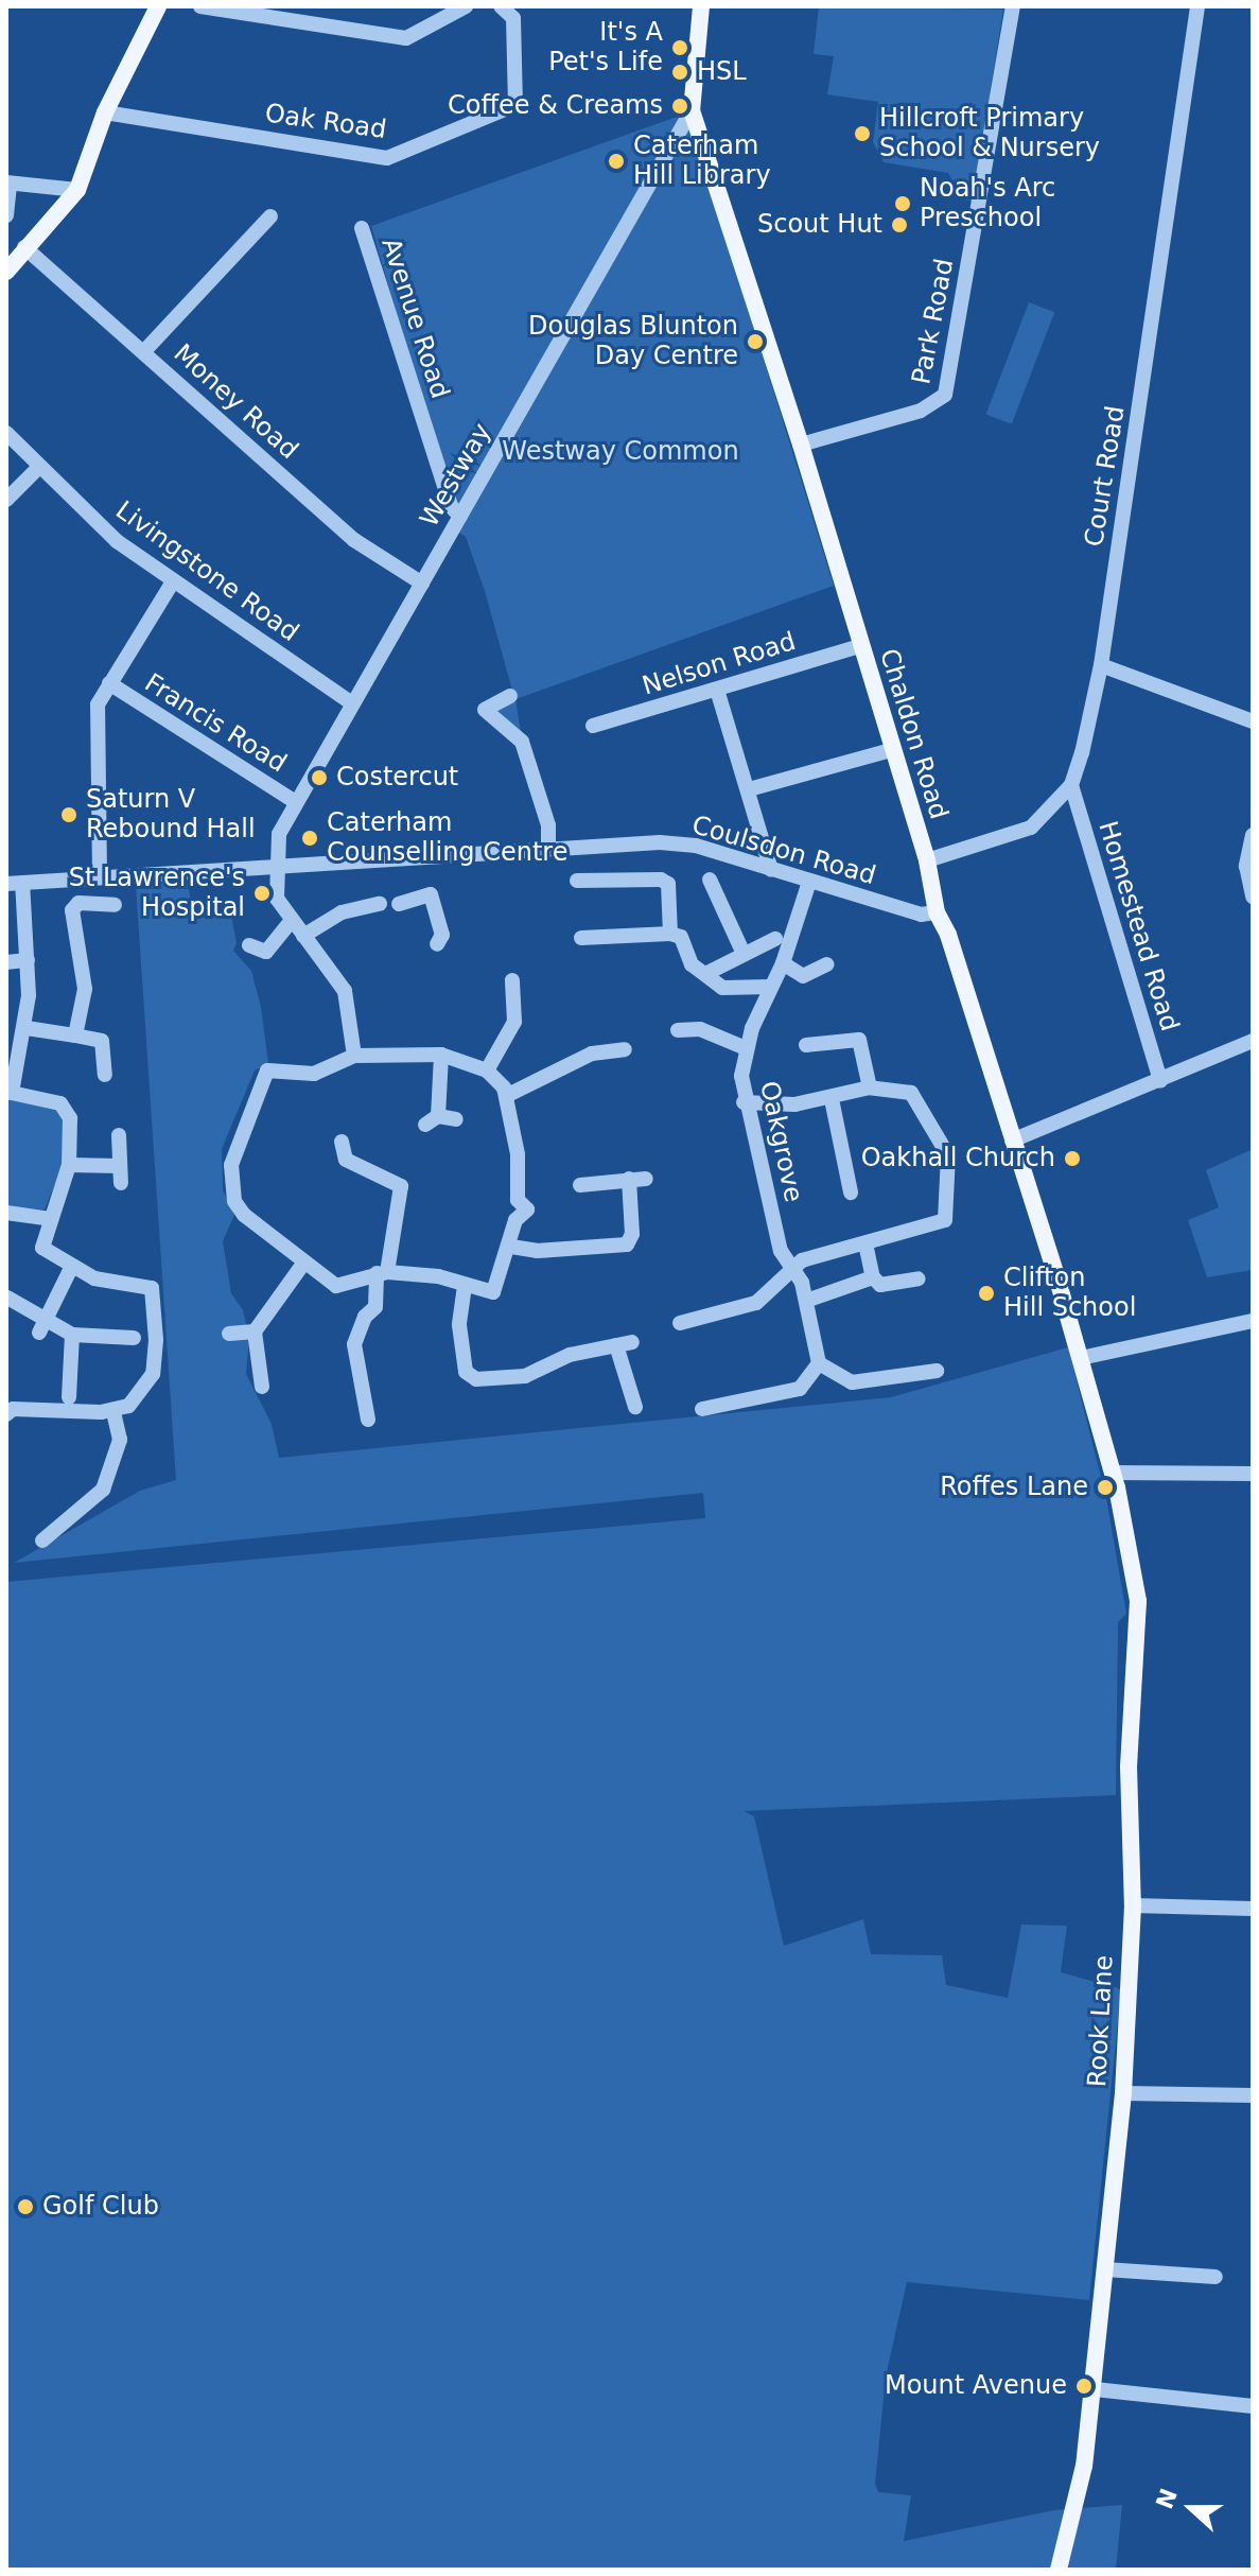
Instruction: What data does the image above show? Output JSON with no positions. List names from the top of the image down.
{
  "streets": {
    "main road": ["Chaldon Road", "Rook Lane"],
    "street": [
      "Oak Road",
      "Avenue Road",
      "Park Road",
      "Money Road",
      "Westway",
      "Court Road",
      "Livingstone Road",
      "Nelson Road",
      "Francis Road",
      "Coulsdon Road",
      "Homestead Road",
      "Oakgrove"
    ]
  },
  "crossings": [
    ["Avenue Road", "Westway"],
    ["Park Road", "Chaldon Road"],
    ["Money Road", "Westway"],
    ["Westway", "Livingstone Road"],
    ["Westway", "Francis Road"],
    ["Westway", "Chaldon Road"],
    ["Westway", "Coulsdon Road"],
    ["Court Road", "Homestead Road"],
    ["Nelson Road", "Chaldon Road"],
    ["Chaldon Road", "Coulsdon Road"],
    ["Chaldon Road", "Rook Lane"],
    ["Coulsdon Road", "Oakgrove"]
  ],
  "parks": ["Westway Common"],
  "places": [
    "It's A Pet's Life",
    "HSL",
    "Coffee & Creams",
    "Hillcroft Primary School & Nursery",
    "Caterham Hill Library",
    "Noah's Arc Preschool",
    "Scout Hut",
    "Douglas Blunton Day Centre",
    "Costercut",
    "Saturn V Rebound Hall",
    "Caterham Counselling Centre",
    "St Lawrence's Hospital",
    "Oakhall Church",
    "Clifton Hill School",
    "Roffes Lane",
    "Golf Club",
    "Mount Avenue"
  ],
  "north": "left"
}
